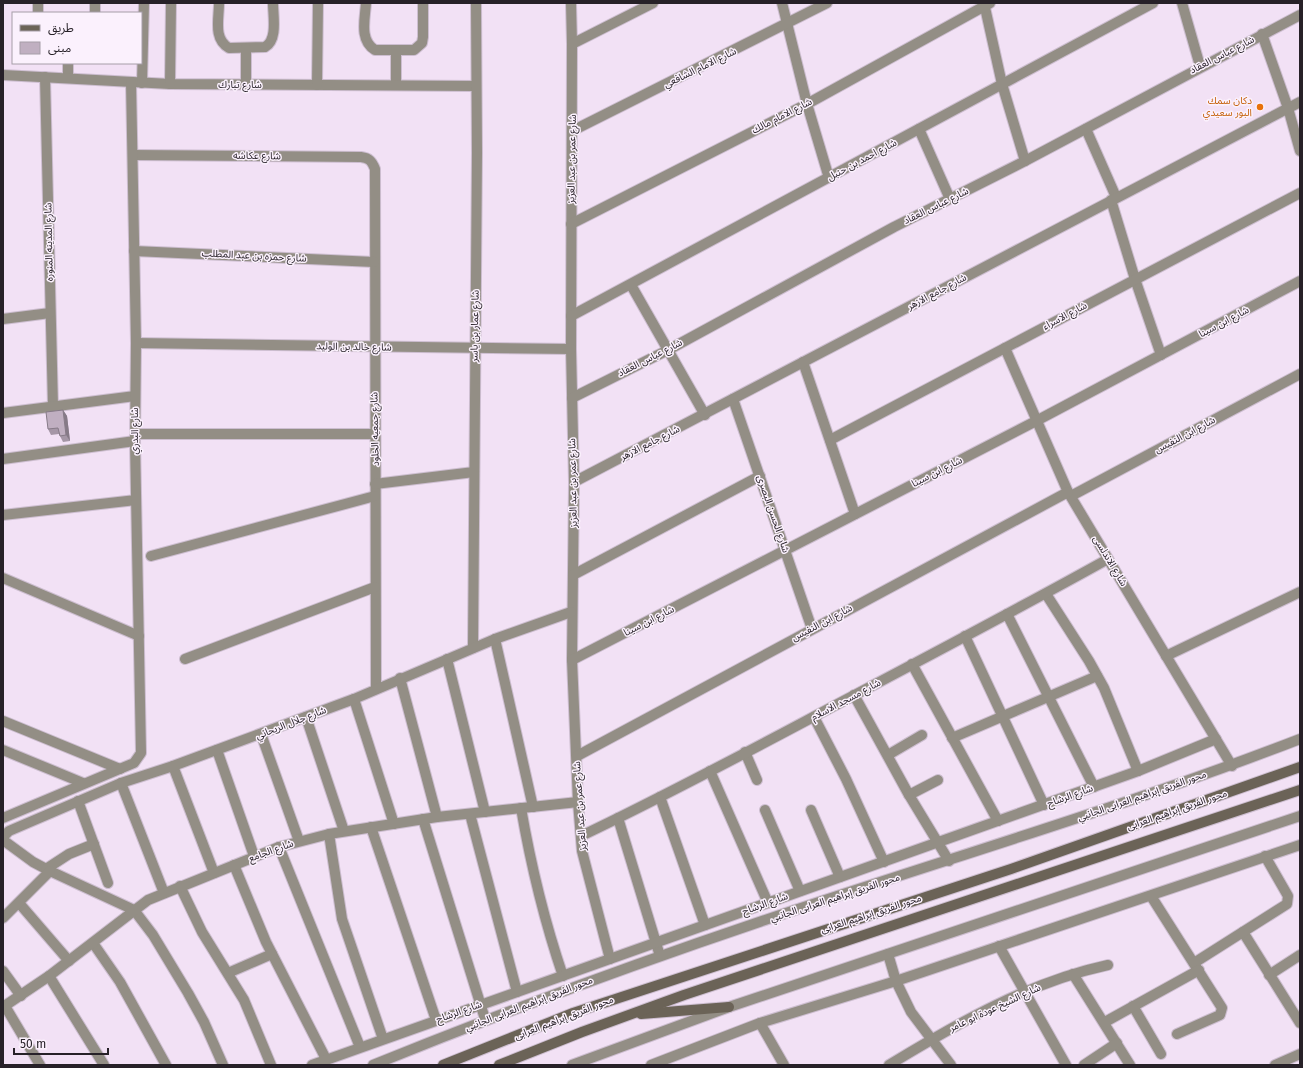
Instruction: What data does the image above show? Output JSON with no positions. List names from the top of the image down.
{
  "streets": {
    "main road": ["محور الفريق إبراهيم العرابى"],
    "street": [
      "شارع عباس العقاد",
      "شارع الامام الشافعي",
      "شارع تبارك",
      "شارع الامام مالك",
      "شارع عكاشه",
      "شارع عمر بن عبد العزيز",
      "شارع احمد بن حنبل",
      "شارع المدينه المنوره",
      "شارع حمزه بن عبد المطلب",
      "شارع جامع الازهر",
      "شارع الاسراء",
      "شارع ابن سينا",
      "شارع عمار بن ياسر",
      "شارع خالد بن الوليد",
      "شارع جمعيه الخلود",
      "شارع البدري",
      "شارع ابن النفيس",
      "شارع الحسن البصرى",
      "شارع الاندلسى",
      "شارع مسجد الاسلام",
      "شارع جلال الريحاني",
      "شارع الرشاح",
      "محور الفريق إبراهيم العرابى الجانبي",
      "شارع الجامع",
      "شارع الشيخ عودة ابو عامر"
    ]
  },
  "crossings": [
    ["شارع عباس العقاد", "شارع عمر بن عبد العزيز"],
    ["شارع الامام الشافعي", "شارع عمر بن عبد العزيز"],
    ["شارع تبارك", "شارع المدينه المنوره"],
    ["شارع تبارك", "شارع عمار بن ياسر"],
    ["شارع تبارك", "شارع البدري"],
    ["شارع الامام مالك", "شارع عمر بن عبد العزيز"],
    ["شارع عكاشه", "شارع جمعيه الخلود"],
    ["شارع عكاشه", "شارع البدري"],
    ["شارع عمر بن عبد العزيز", "شارع احمد بن حنبل"],
    ["شارع عمر بن عبد العزيز", "شارع جامع الازهر"],
    ["شارع عمر بن عبد العزيز", "شارع ابن سينا"],
    ["شارع عمر بن عبد العزيز", "شارع خالد بن الوليد"],
    ["شارع عمر بن عبد العزيز", "شارع ابن النفيس"],
    ["شارع عمر بن عبد العزيز", "شارع مسجد الاسلام"],
    ["شارع عمر بن عبد العزيز", "شارع جلال الريحاني"],
    ["شارع عمر بن عبد العزيز", "شارع الرشاح"],
    ["شارع عمر بن عبد العزيز", "شارع الجامع"],
    ["شارع حمزه بن عبد المطلب", "شارع جمعيه الخلود"],
    ["شارع حمزه بن عبد المطلب", "شارع البدري"],
    ["شارع جامع الازهر", "شارع الحسن البصرى"],
    ["شارع الاسراء", "شارع الاندلسى"],
    ["شارع ابن سينا", "شارع الحسن البصرى"],
    ["شارع ابن سينا", "شارع الاندلسى"],
    ["شارع عمار بن ياسر", "شارع خالد بن الوليد"],
    ["شارع عمار بن ياسر", "شارع جلال الريحاني"],
    ["شارع خالد بن الوليد", "شارع جمعيه الخلود"],
    ["شارع خالد بن الوليد", "شارع البدري"],
    ["شارع جمعيه الخلود", "شارع جلال الريحاني"],
    ["شارع ابن النفيس", "شارع الحسن البصرى"],
    ["شارع ابن النفيس", "شارع الاندلسى"],
    ["شارع الاندلسى", "شارع مسجد الاسلام"],
    ["شارع الاندلسى", "شارع الرشاح"],
    ["شارع الاندلسى", "محور الفريق إبراهيم العرابى الجانبي"]
  ],
  "places": ["دكان سمك البور سعيدي"],
  "legend": ["طريق", "مبنى"],
  "scale_bar": "50 m"
}
